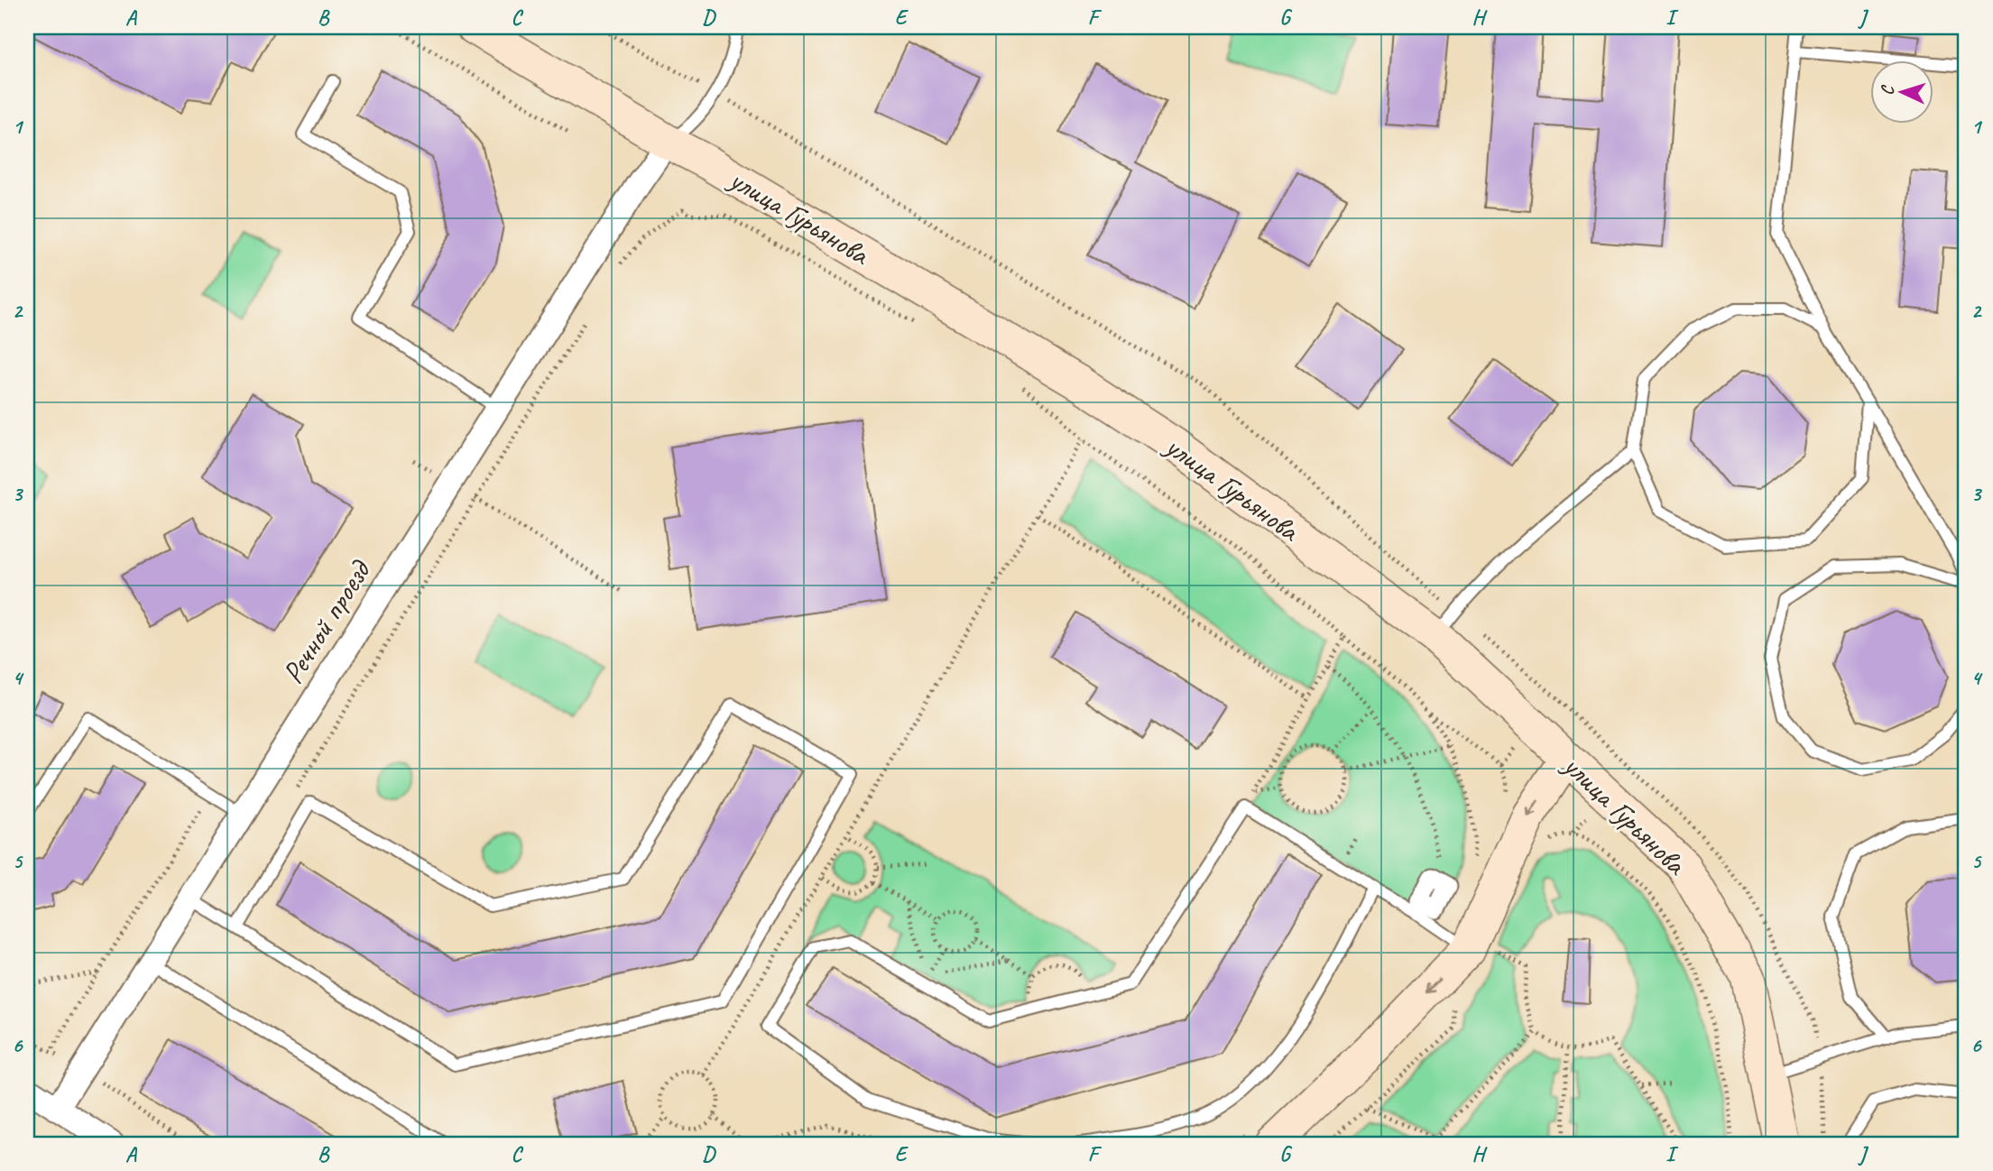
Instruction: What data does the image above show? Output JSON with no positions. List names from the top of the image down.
{
  "streets": {
    "main road": ["улица Гурьянова"],
    "street": ["Речной проезд"]
  },
  "crossings": [
    ["улица Гурьянова", "Речной проезд"]
  ],
  "north": "left",
  "grid": {
    "columns": [
      "A",
      "B",
      "C",
      "D",
      "E",
      "F",
      "G",
      "H",
      "I",
      "J"
    ],
    "rows": [
      "1",
      "2",
      "3",
      "4",
      "5",
      "6"
    ]
  }
}
